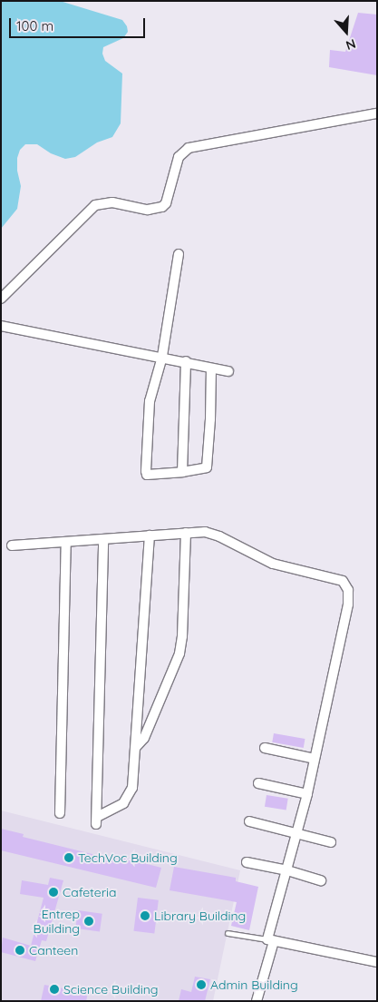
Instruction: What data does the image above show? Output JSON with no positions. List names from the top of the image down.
{
  "places": [
    "TechVoc Building",
    "Cafeteria",
    "Library Building",
    "Entrep Building",
    "Canteen",
    "Admin Building",
    "Science Building"
  ],
  "scale_bar": "100 m",
  "north": "bottom"
}
